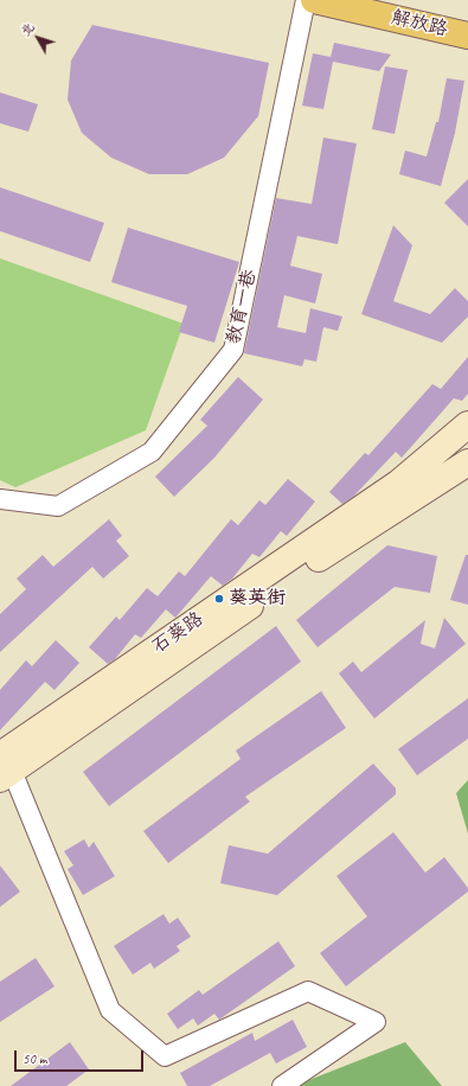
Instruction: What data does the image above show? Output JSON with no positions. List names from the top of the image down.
{
  "streets": {
    "main road": ["解放路", "石葵路"],
    "street": ["教育一巷"]
  },
  "places": ["葵英街"],
  "scale_bar": "50 m",
  "north": "top left"
}
